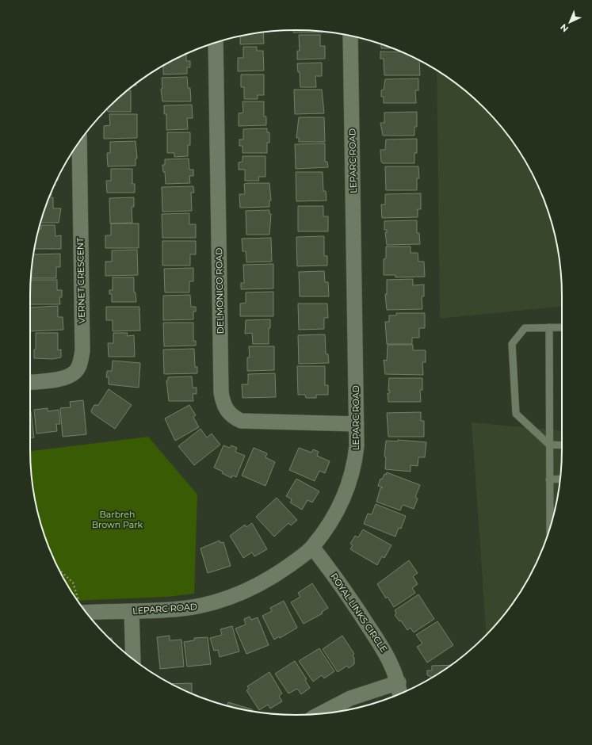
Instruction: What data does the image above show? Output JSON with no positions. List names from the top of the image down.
{
  "streets": {
    "street": [
      "LEPARC ROAD",
      "VERNET CRESCENT",
      "DELMONICO ROAD",
      "ROYAL LINKS CIRCLE"
    ]
  },
  "crossings": [
    ["LEPARC ROAD", "DELMONICO ROAD"],
    ["LEPARC ROAD", "ROYAL LINKS CIRCLE"]
  ],
  "parks": ["Barbreh Brown Park"],
  "north": "bottom left"
}
